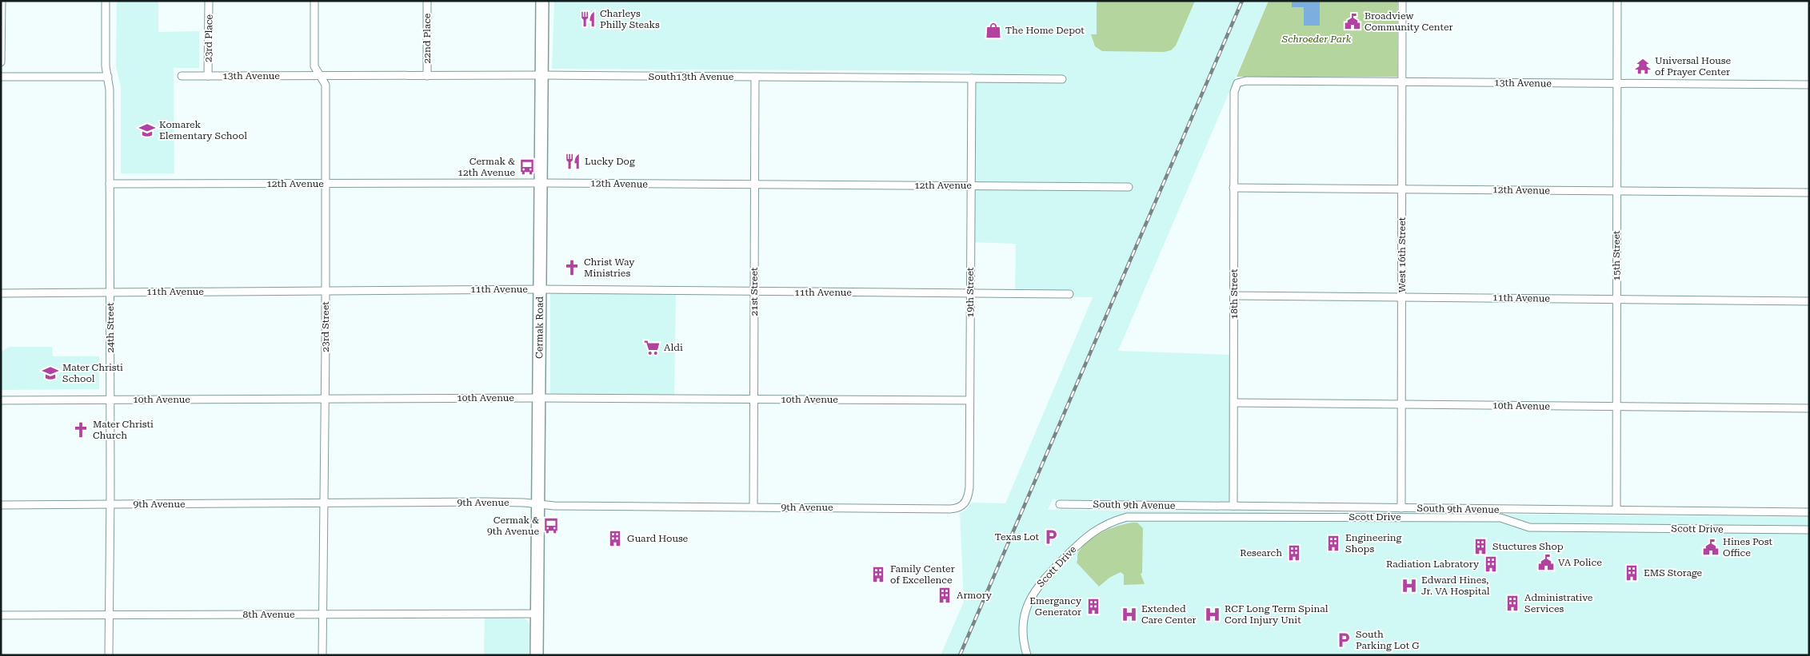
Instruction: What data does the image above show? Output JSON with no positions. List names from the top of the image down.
{
  "streets": {
    "main road": ["Cermak Road"],
    "street": [
      "23rd Place",
      "22nd Place",
      "13th Avenue",
      "South13th Avenue",
      "12th Avenue",
      "West 16th Street",
      "15th Street",
      "11th Avenue",
      "21st Street",
      "19th Street",
      "18th Street",
      "23rd Street",
      "24th Street",
      "10th Avenue",
      "9th Avenue",
      "South 9th Avenue",
      "Scott Drive",
      "8th Avenue"
    ]
  },
  "crossings": [
    ["23rd Place", "13th Avenue"],
    ["22nd Place", "South13th Avenue"],
    ["13th Avenue", "South13th Avenue"],
    ["13th Avenue", "West 16th Street"],
    ["13th Avenue", "15th Street"],
    ["13th Avenue", "18th Street"],
    ["13th Avenue", "23rd Street"],
    ["South13th Avenue", "21st Street"],
    ["South13th Avenue", "19th Street"],
    ["South13th Avenue", "23rd Street"],
    ["South13th Avenue", "Cermak Road"],
    ["12th Avenue", "West 16th Street"],
    ["12th Avenue", "15th Street"],
    ["12th Avenue", "21st Street"],
    ["12th Avenue", "19th Street"],
    ["12th Avenue", "18th Street"],
    ["12th Avenue", "23rd Street"],
    ["12th Avenue", "24th Street"],
    ["12th Avenue", "Cermak Road"],
    ["West 16th Street", "11th Avenue"],
    ["West 16th Street", "10th Avenue"],
    ["West 16th Street", "South 9th Avenue"],
    ["15th Street", "11th Avenue"],
    ["15th Street", "10th Avenue"],
    ["15th Street", "South 9th Avenue"],
    ["11th Avenue", "21st Street"],
    ["11th Avenue", "19th Street"],
    ["11th Avenue", "18th Street"],
    ["11th Avenue", "23rd Street"],
    ["11th Avenue", "24th Street"],
    ["11th Avenue", "Cermak Road"],
    ["21st Street", "10th Avenue"],
    ["21st Street", "9th Avenue"],
    ["19th Street", "10th Avenue"],
    ["19th Street", "9th Avenue"],
    ["18th Street", "10th Avenue"],
    ["18th Street", "South 9th Avenue"],
    ["23rd Street", "10th Avenue"],
    ["23rd Street", "9th Avenue"],
    ["23rd Street", "8th Avenue"],
    ["24th Street", "10th Avenue"],
    ["24th Street", "9th Avenue"],
    ["24th Street", "8th Avenue"],
    ["Cermak Road", "10th Avenue"],
    ["Cermak Road", "9th Avenue"],
    ["Cermak Road", "8th Avenue"]
  ],
  "parks": ["Schroeder Park"],
  "places": {
    "restaurant": ["Charleys Philly Steaks", "Lucky Dog"],
    "public building": ["Broadview Community Center", "Hines Post Office", "VA Police"],
    "shop": ["The Home Depot"],
    "temple": ["Universal House of Prayer Center"],
    "school or university": ["Komarek Elementary School", "Mater Christi School"],
    "bus stop": ["Cermak & 12th Avenue", "Cermak & 9th Avenue"],
    "church": ["Christ Way Ministries", "Mater Christi Church"],
    "supermarket": ["Aldi"],
    "parking": ["Texas Lot", "South Parking Lot G"],
    "building": [
      "Guard House",
      "Engineering Shops",
      "Stuctures Shop",
      "Research",
      "Radiation Labratory",
      "EMS Storage",
      "Family Center of Excellence",
      "Armory",
      "Administrative Services",
      "Emergancy Generator"
    ],
    "hospital": ["Edward Hines, Jr. VA Hospital", "Extended Care Center", "RCF Long Term Spinal Cord Injury Unit"]
  }
}
